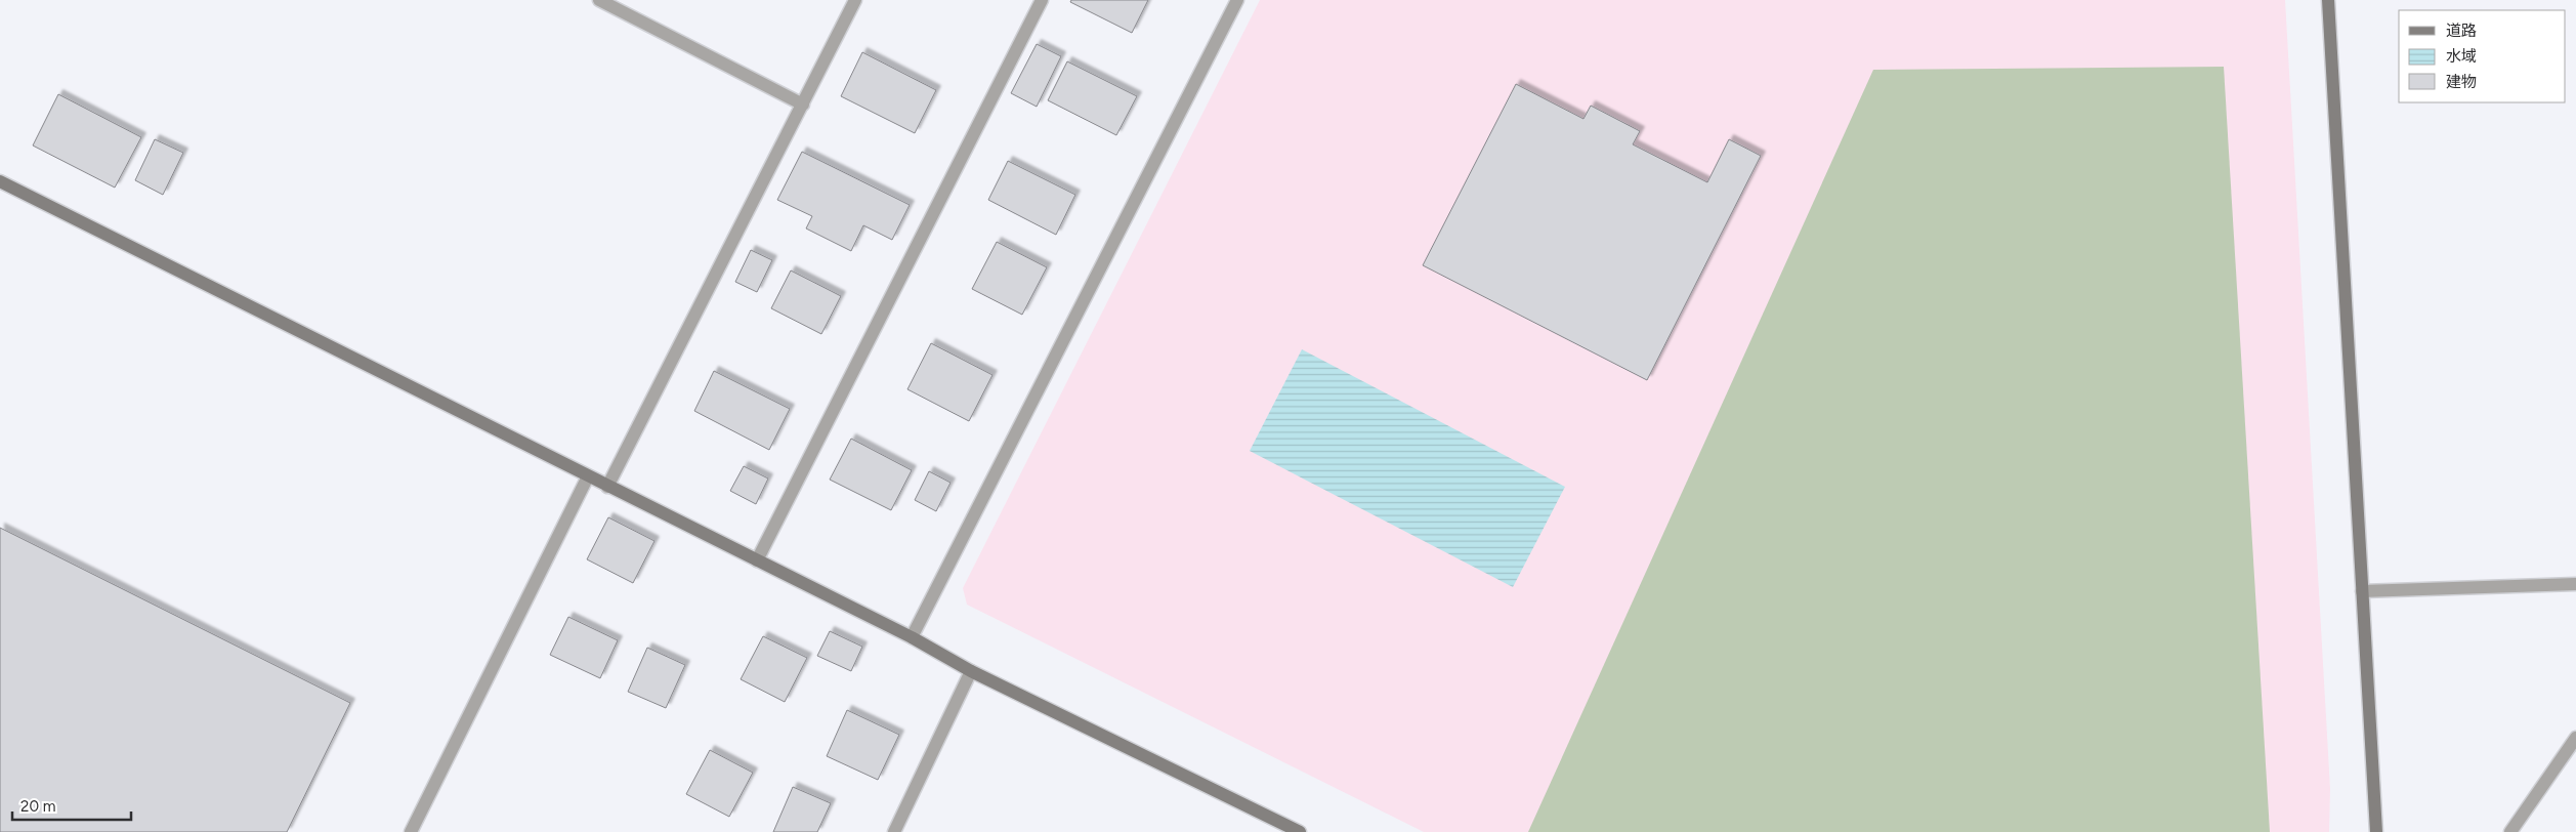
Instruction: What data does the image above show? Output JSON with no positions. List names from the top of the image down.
{
  "legend": ["道路", "水域", "建物"],
  "scale_bar": "20 m"
}
